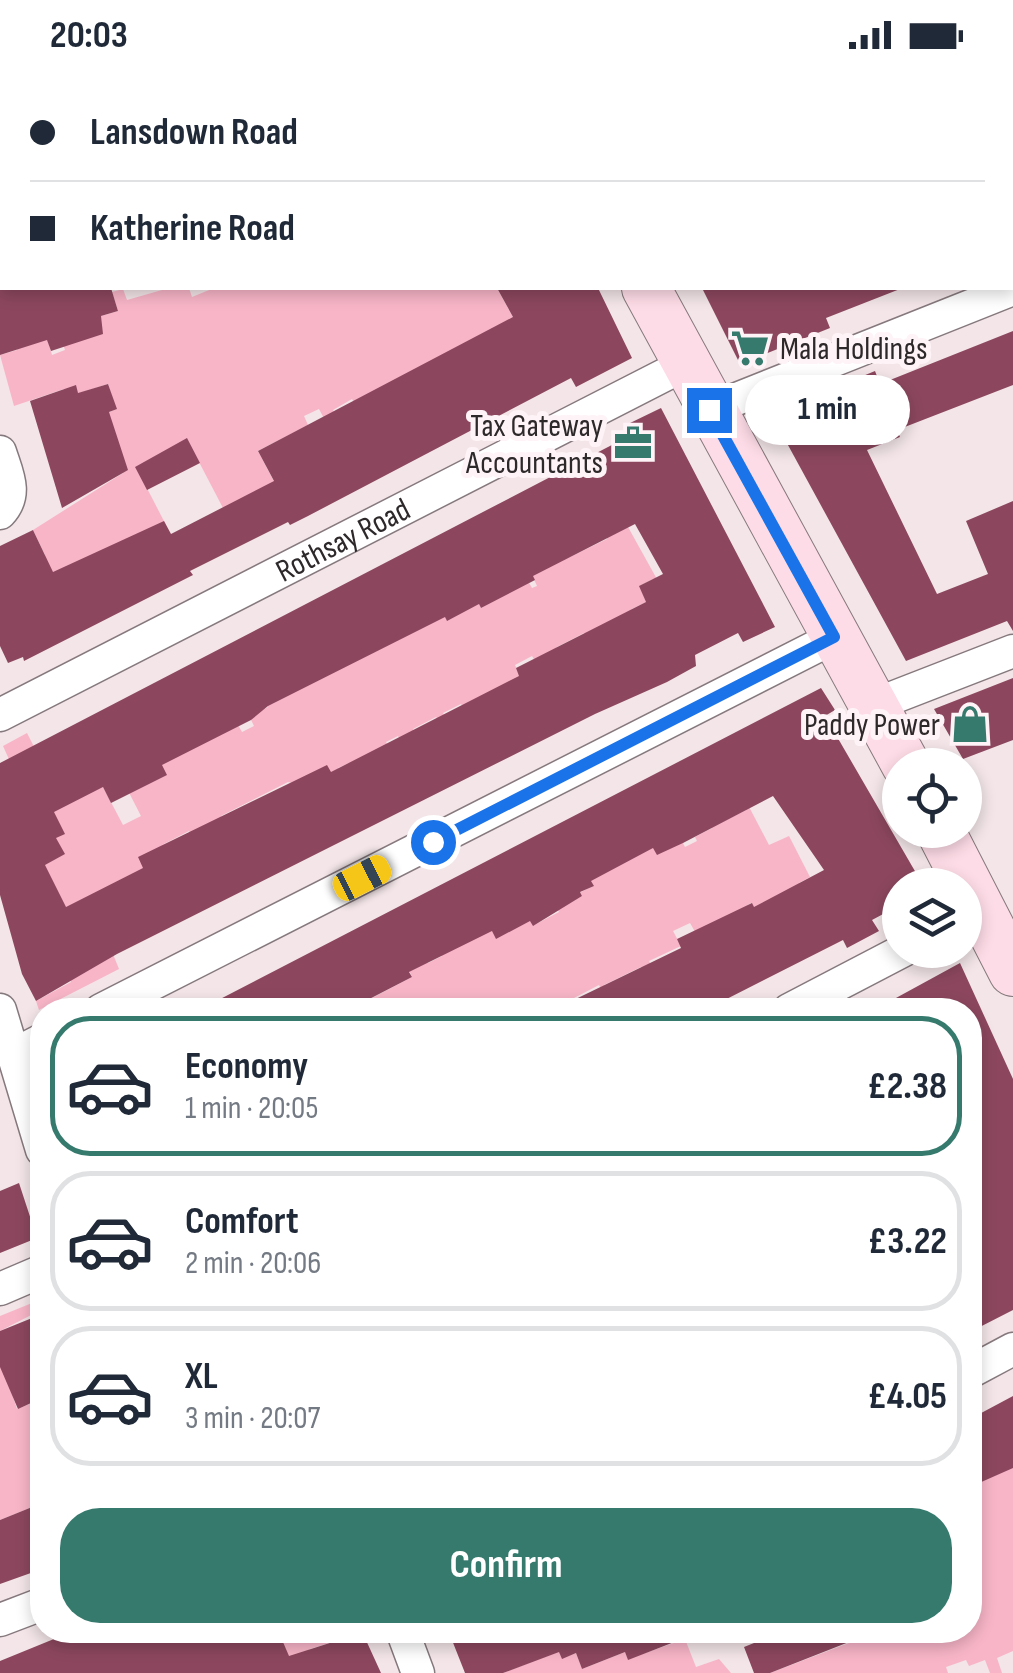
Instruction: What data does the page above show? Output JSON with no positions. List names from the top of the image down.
{
  "streets": {
    "street": ["Rothsay Road"]
  },
  "places": {
    "supermarket": ["Mala Holdings"],
    "office": ["Tax Gateway Accountants"],
    "shop": ["Paddy Power"]
  },
  "page": {
    "status": "20:03",
    "banner": ["Lansdown Road", "Katherine Road"],
    "bubble": "1 min",
    "list": [
      {
        "name": "Economy",
        "note": "1 min · 20:05",
        "value": "£2.38"
      },
      {
        "name": "Comfort",
        "note": "2 min · 20:06",
        "value": "£3.22"
      },
      {
        "name": "XL",
        "note": "3 min · 20:07",
        "value": "£4.05"
      }
    ],
    "buttons": "Confirm"
  }
}
